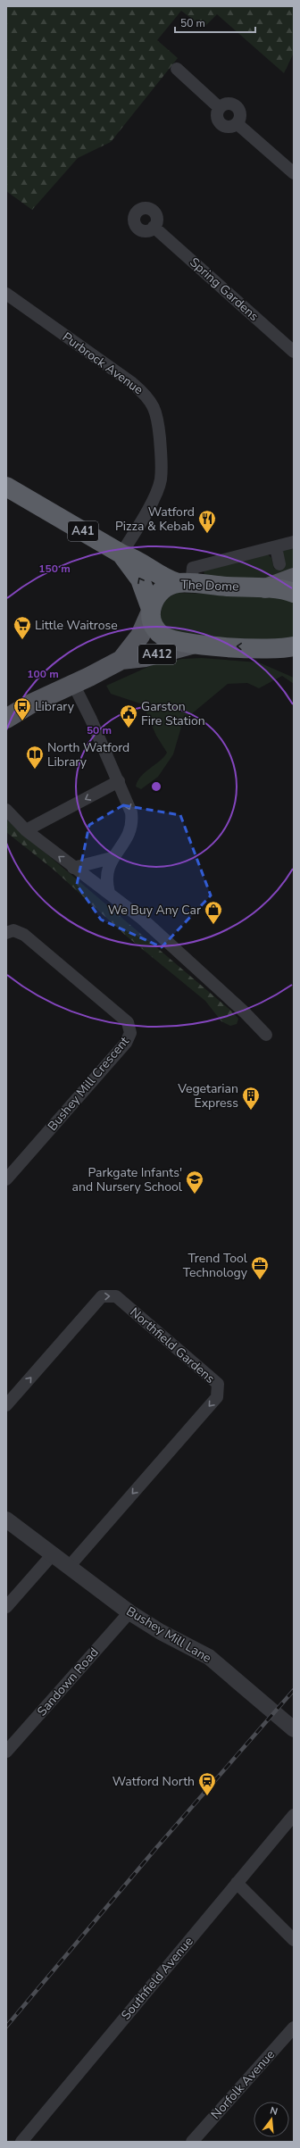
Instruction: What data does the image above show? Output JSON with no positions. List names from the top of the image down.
{
  "streets": {
    "highway": ["A41", "The Dome"],
    "main road": ["A412"],
    "street": [
      "Spring Gardens",
      "Purbrock Avenue",
      "Bushey Mill Crescent",
      "Northfield Gardens",
      "Bushey Mill Lane",
      "Sandown Road",
      "Southfield Avenue",
      "Norfolk Avenue"
    ]
  },
  "crossings": [
    ["Purbrock Avenue", "A41"],
    ["A41", "The Dome"],
    ["A41", "A412"],
    ["The Dome", "A412"],
    ["Northfield Gardens", "Bushey Mill Lane"],
    ["Bushey Mill Lane", "Sandown Road"]
  ],
  "places": {
    "restaurant": ["Watford Pizza & Kebab"],
    "supermarket": ["Little Waitrose"],
    "bus stop": ["Library"],
    "public building": ["Garston Fire Station"],
    "library": ["North Watford Library"],
    "shop": ["We Buy Any Car"],
    "building": ["Vegetarian Express"],
    "school or university": ["Parkgate Infants' and Nursery School"],
    "office": ["Trend Tool Technology"],
    "station": ["Watford North"]
  },
  "scale_bar": "50 m",
  "north": "top",
  "rings": ["150 m", "100 m", "50 m"]
}
